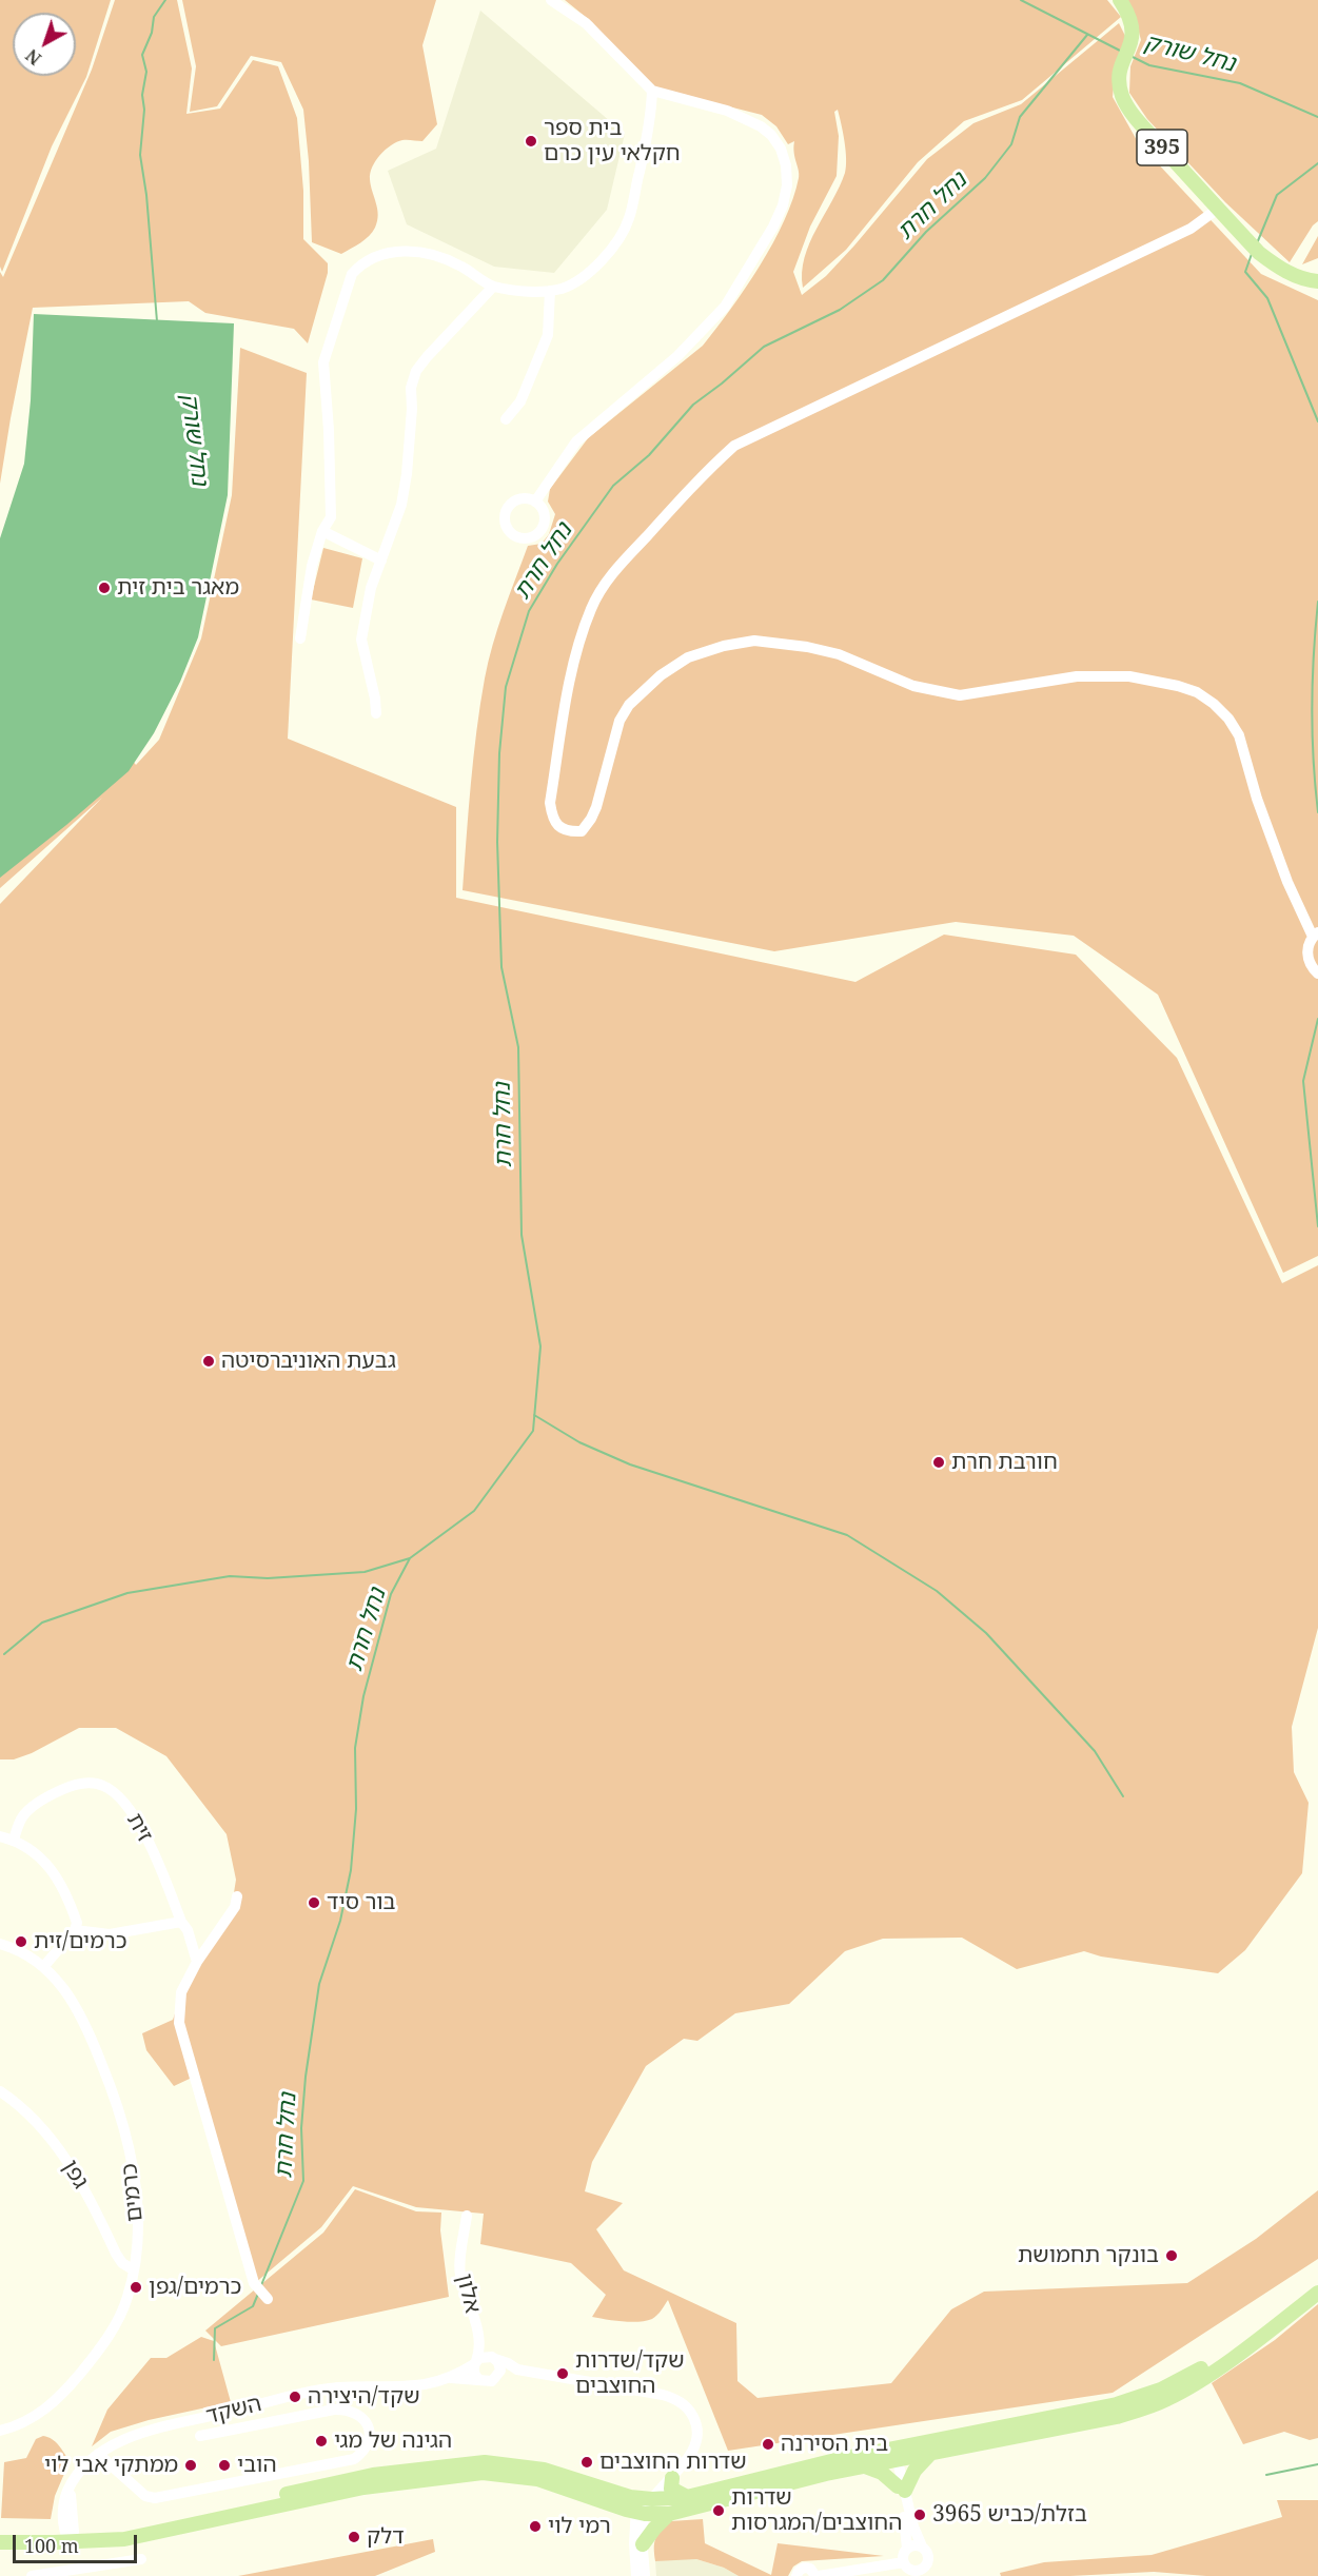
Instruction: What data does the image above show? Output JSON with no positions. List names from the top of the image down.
{
  "streets": {
    "main road": ["395"],
    "street": [
      "זית",
      "גפן",
      "כרמים",
      "אלון",
      "השקד"
    ]
  },
  "crossings": [
    ["גפן", "כרמים"],
    ["אלון", "השקד"]
  ],
  "water": ["נחל שורק", "נחל חרת"],
  "places": [
    "בית ספר חקלאי עין כרם",
    "מאגר בית זית",
    "גבעת האוניברסיטה",
    "חורבת חרת",
    "בור סיד",
    "כרמים/זית",
    "בונקר תחמושת",
    "כרמים/גפן",
    "שקד/שדרות החוצבים",
    "שקד/היצירה",
    "הגינה של מגי",
    "בית הסירנה",
    "שדרות החוצבים",
    "ממתקי אבי לוי",
    "הובי",
    "שדרות החוצבים/המגרסות",
    "בזלת/כביש 3965",
    "רמי לוי",
    "דלק"
  ],
  "scale_bar": "100 m",
  "north": "bottom left"
}
